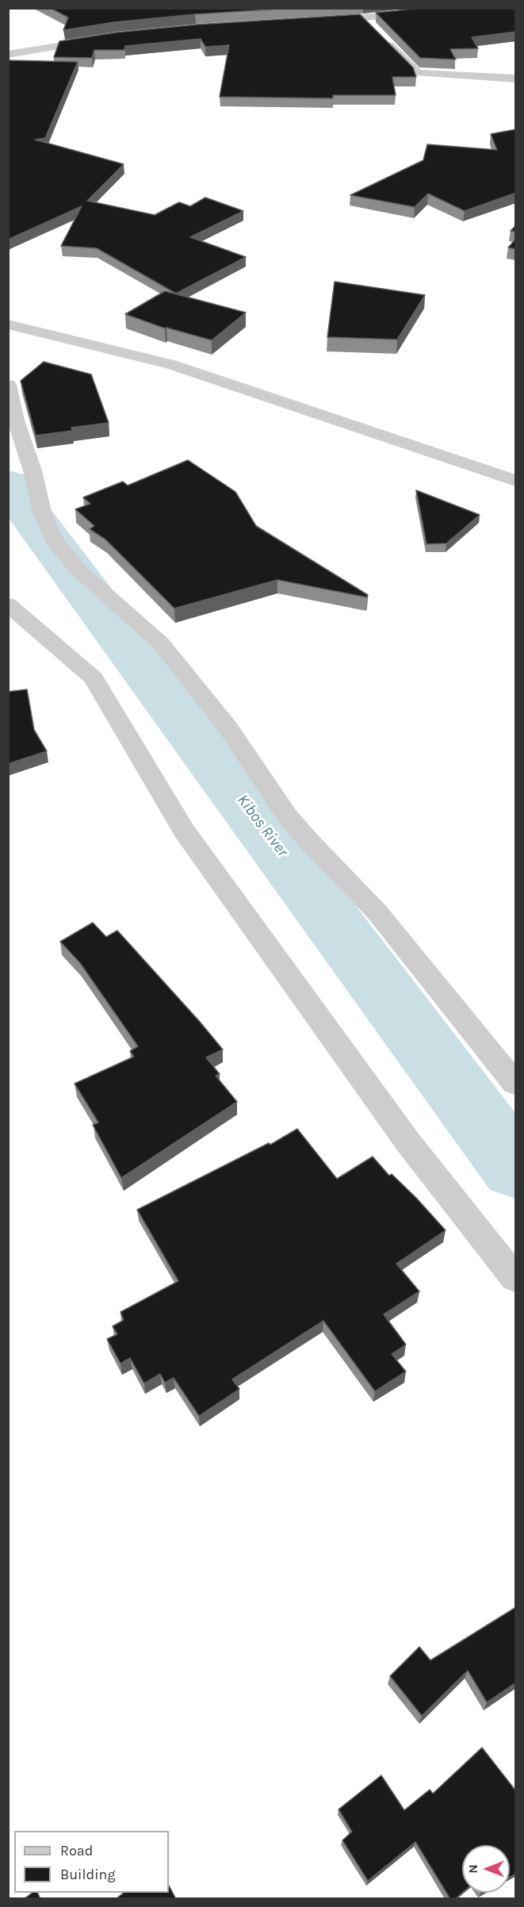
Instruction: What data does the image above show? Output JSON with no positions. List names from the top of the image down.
{
  "water": ["Kibos River"],
  "legend": ["Road", "Building"],
  "north": "left"
}
